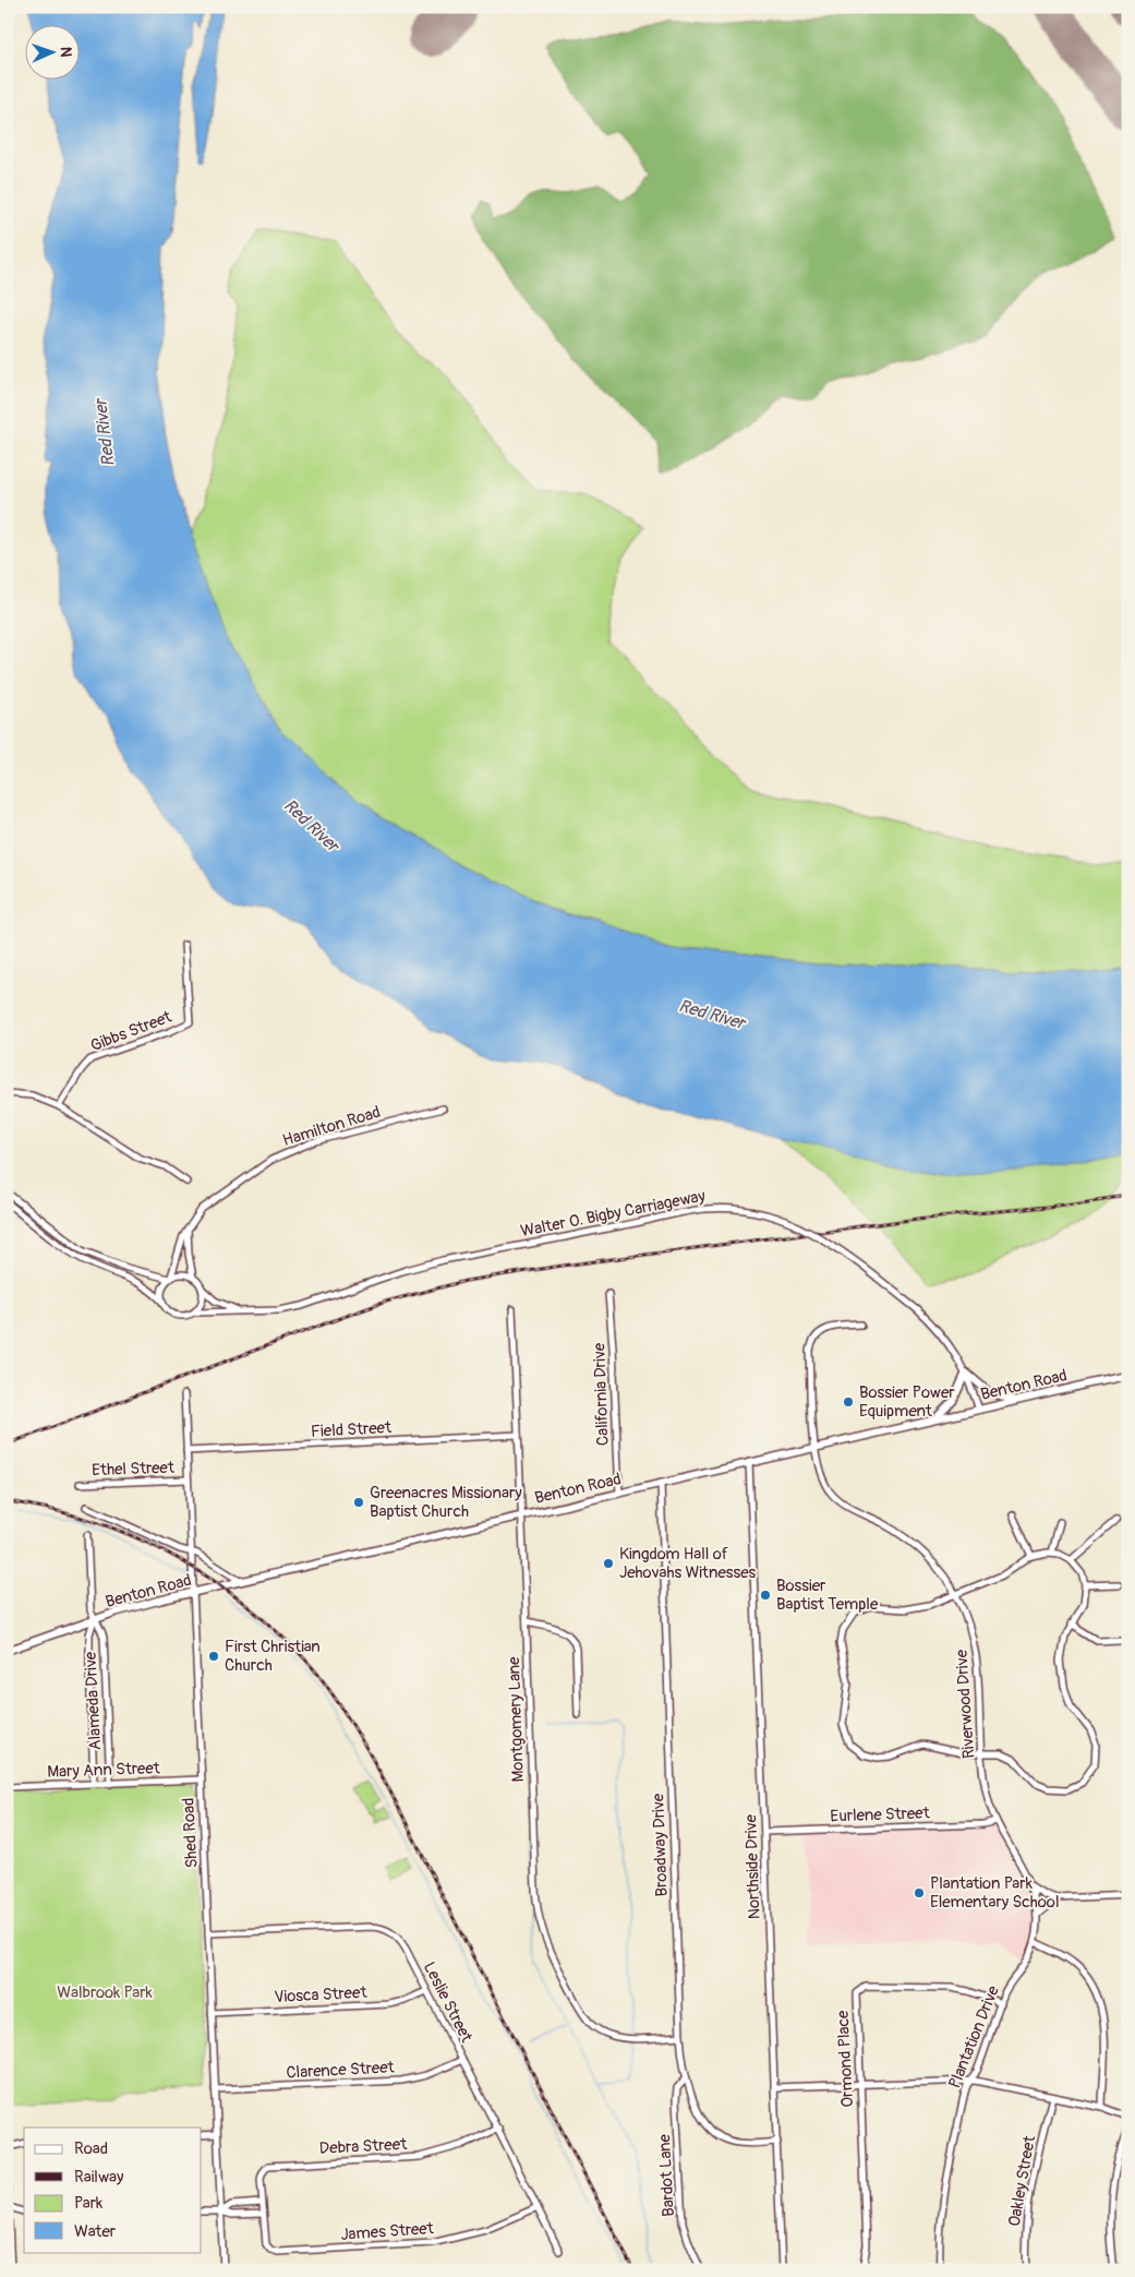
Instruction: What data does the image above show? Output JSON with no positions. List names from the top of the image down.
{
  "streets": {
    "main road": ["Benton Road"],
    "street": [
      "Gibbs Street",
      "Hamilton Road",
      "Walter O. Bigby Carriageway",
      "California Drive",
      "Field Street",
      "Ethel Street",
      "Alameda Drive",
      "Riverwood Drive",
      "Montgomery Lane",
      "Mary Ann Street",
      "Eurlene Street",
      "Shed Road",
      "Broadway Drive",
      "Northside Drive",
      "Viosca Street",
      "Leslie Street",
      "Plantation Drive",
      "Ormond Place",
      "Clarence Street",
      "Debra Street",
      "Bardot Lane",
      "Oakley Street",
      "James Street"
    ]
  },
  "crossings": [
    ["Hamilton Road", "Walter O. Bigby Carriageway"],
    ["Walter O. Bigby Carriageway", "Benton Road"],
    ["Benton Road", "California Drive"],
    ["Benton Road", "Alameda Drive"],
    ["Benton Road", "Riverwood Drive"],
    ["Benton Road", "Montgomery Lane"],
    ["Benton Road", "Shed Road"],
    ["Benton Road", "Broadway Drive"],
    ["Benton Road", "Northside Drive"],
    ["Field Street", "Montgomery Lane"],
    ["Field Street", "Shed Road"],
    ["Ethel Street", "Shed Road"],
    ["Alameda Drive", "Mary Ann Street"],
    ["Riverwood Drive", "Eurlene Street"],
    ["Riverwood Drive", "Plantation Drive"],
    ["Montgomery Lane", "Broadway Drive"],
    ["Mary Ann Street", "Shed Road"],
    ["Eurlene Street", "Northside Drive"],
    ["Shed Road", "Viosca Street"],
    ["Shed Road", "Leslie Street"],
    ["Shed Road", "Clarence Street"],
    ["Broadway Drive", "Northside Drive"],
    ["Broadway Drive", "Bardot Lane"],
    ["Viosca Street", "Leslie Street"],
    ["Leslie Street", "Clarence Street"],
    ["Leslie Street", "Debra Street"],
    ["Leslie Street", "James Street"],
    ["Plantation Drive", "Ormond Place"],
    ["Debra Street", "James Street"]
  ],
  "water": ["Red River"],
  "parks": ["Walbrook Park"],
  "places": [
    "Bossier Power Equipment",
    "Greenacres Missionary Baptist Church",
    "Kingdom Hall of Jehovahs Witnesses",
    "Bossier Baptist Temple",
    "First Christian Church",
    "Plantation Park Elementary School"
  ],
  "legend": [
    "Road",
    "Railway",
    "Park",
    "Water"
  ],
  "north": "right"
}
